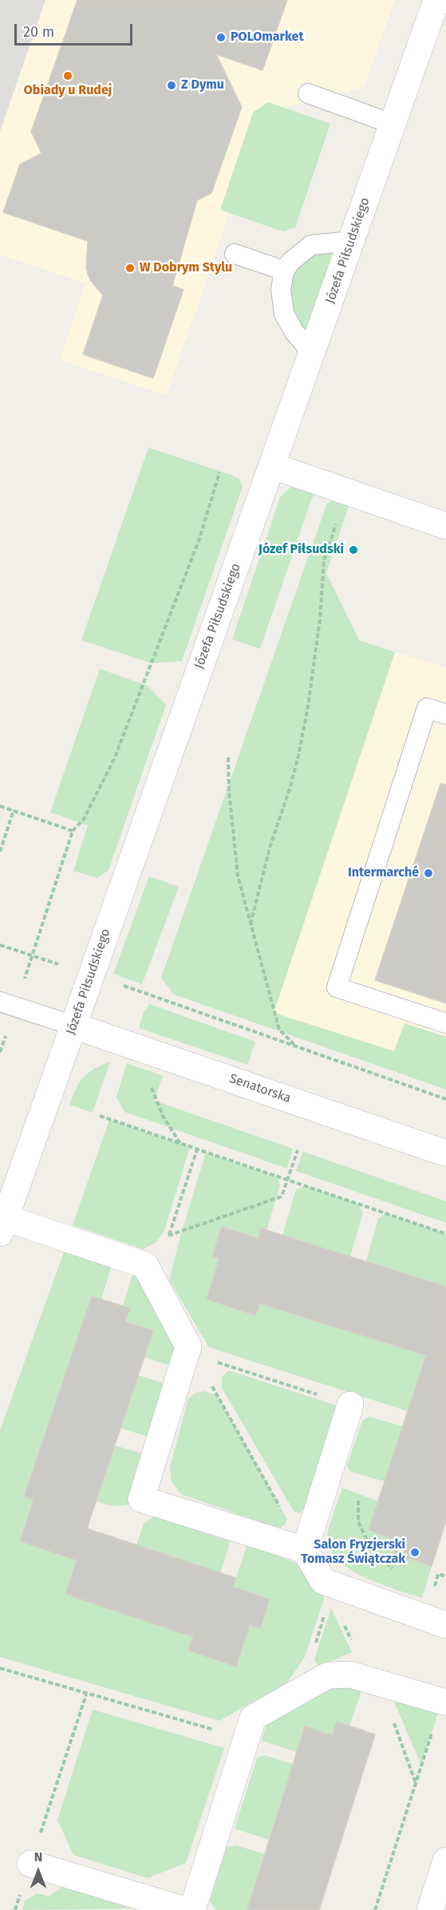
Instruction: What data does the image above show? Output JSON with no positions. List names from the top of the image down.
{
  "streets": {
    "street": ["Józefa Piłsudskiego", "Senatorska"]
  },
  "crossings": [
    ["Józefa Piłsudskiego", "Senatorska"]
  ],
  "places": [
    "POLOmarket",
    "Obiady u Rudej",
    "Z Dymu",
    "W Dobrym Stylu",
    "Józef Piłsudski",
    "Intermarché",
    "Salon Fryzjerski Tomasz Świątczak"
  ],
  "scale_bar": "20 m",
  "north": "top"
}
